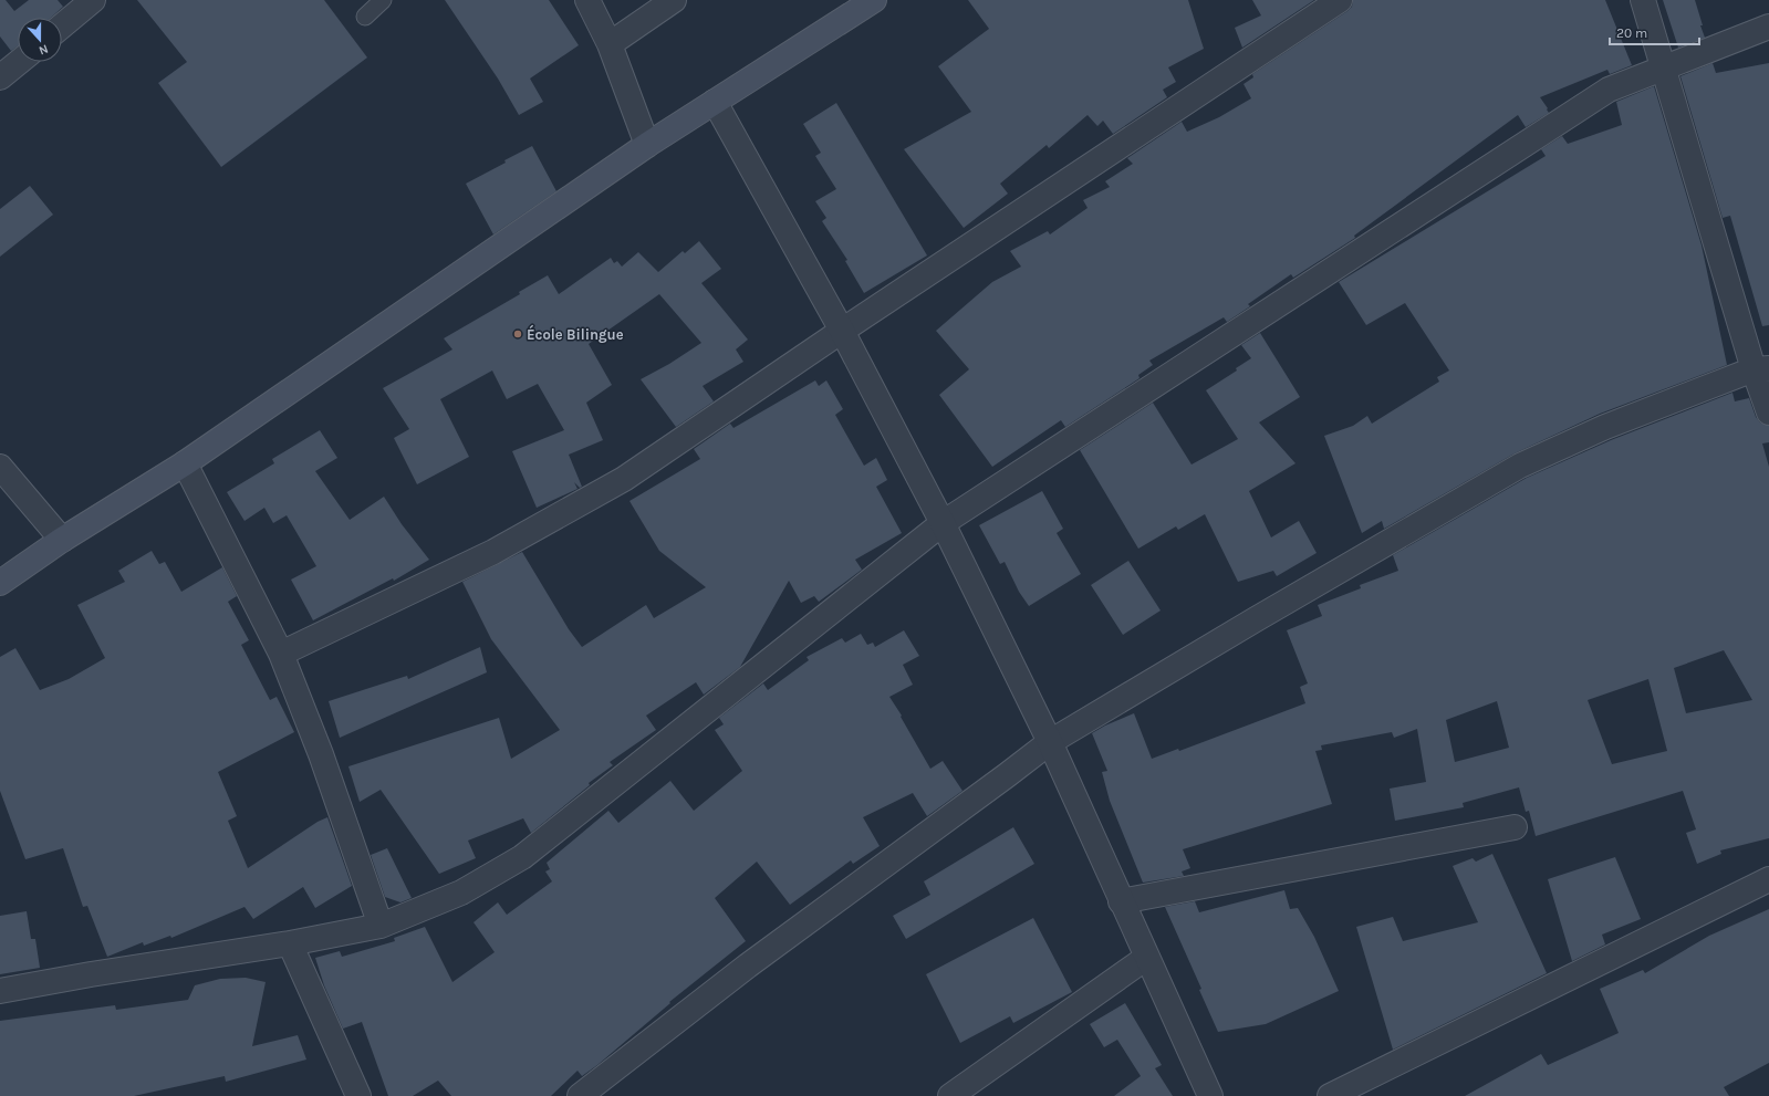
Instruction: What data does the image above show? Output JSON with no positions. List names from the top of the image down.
{
  "places": ["École Bilingue"],
  "scale_bar": "20 m",
  "north": "bottom"
}
